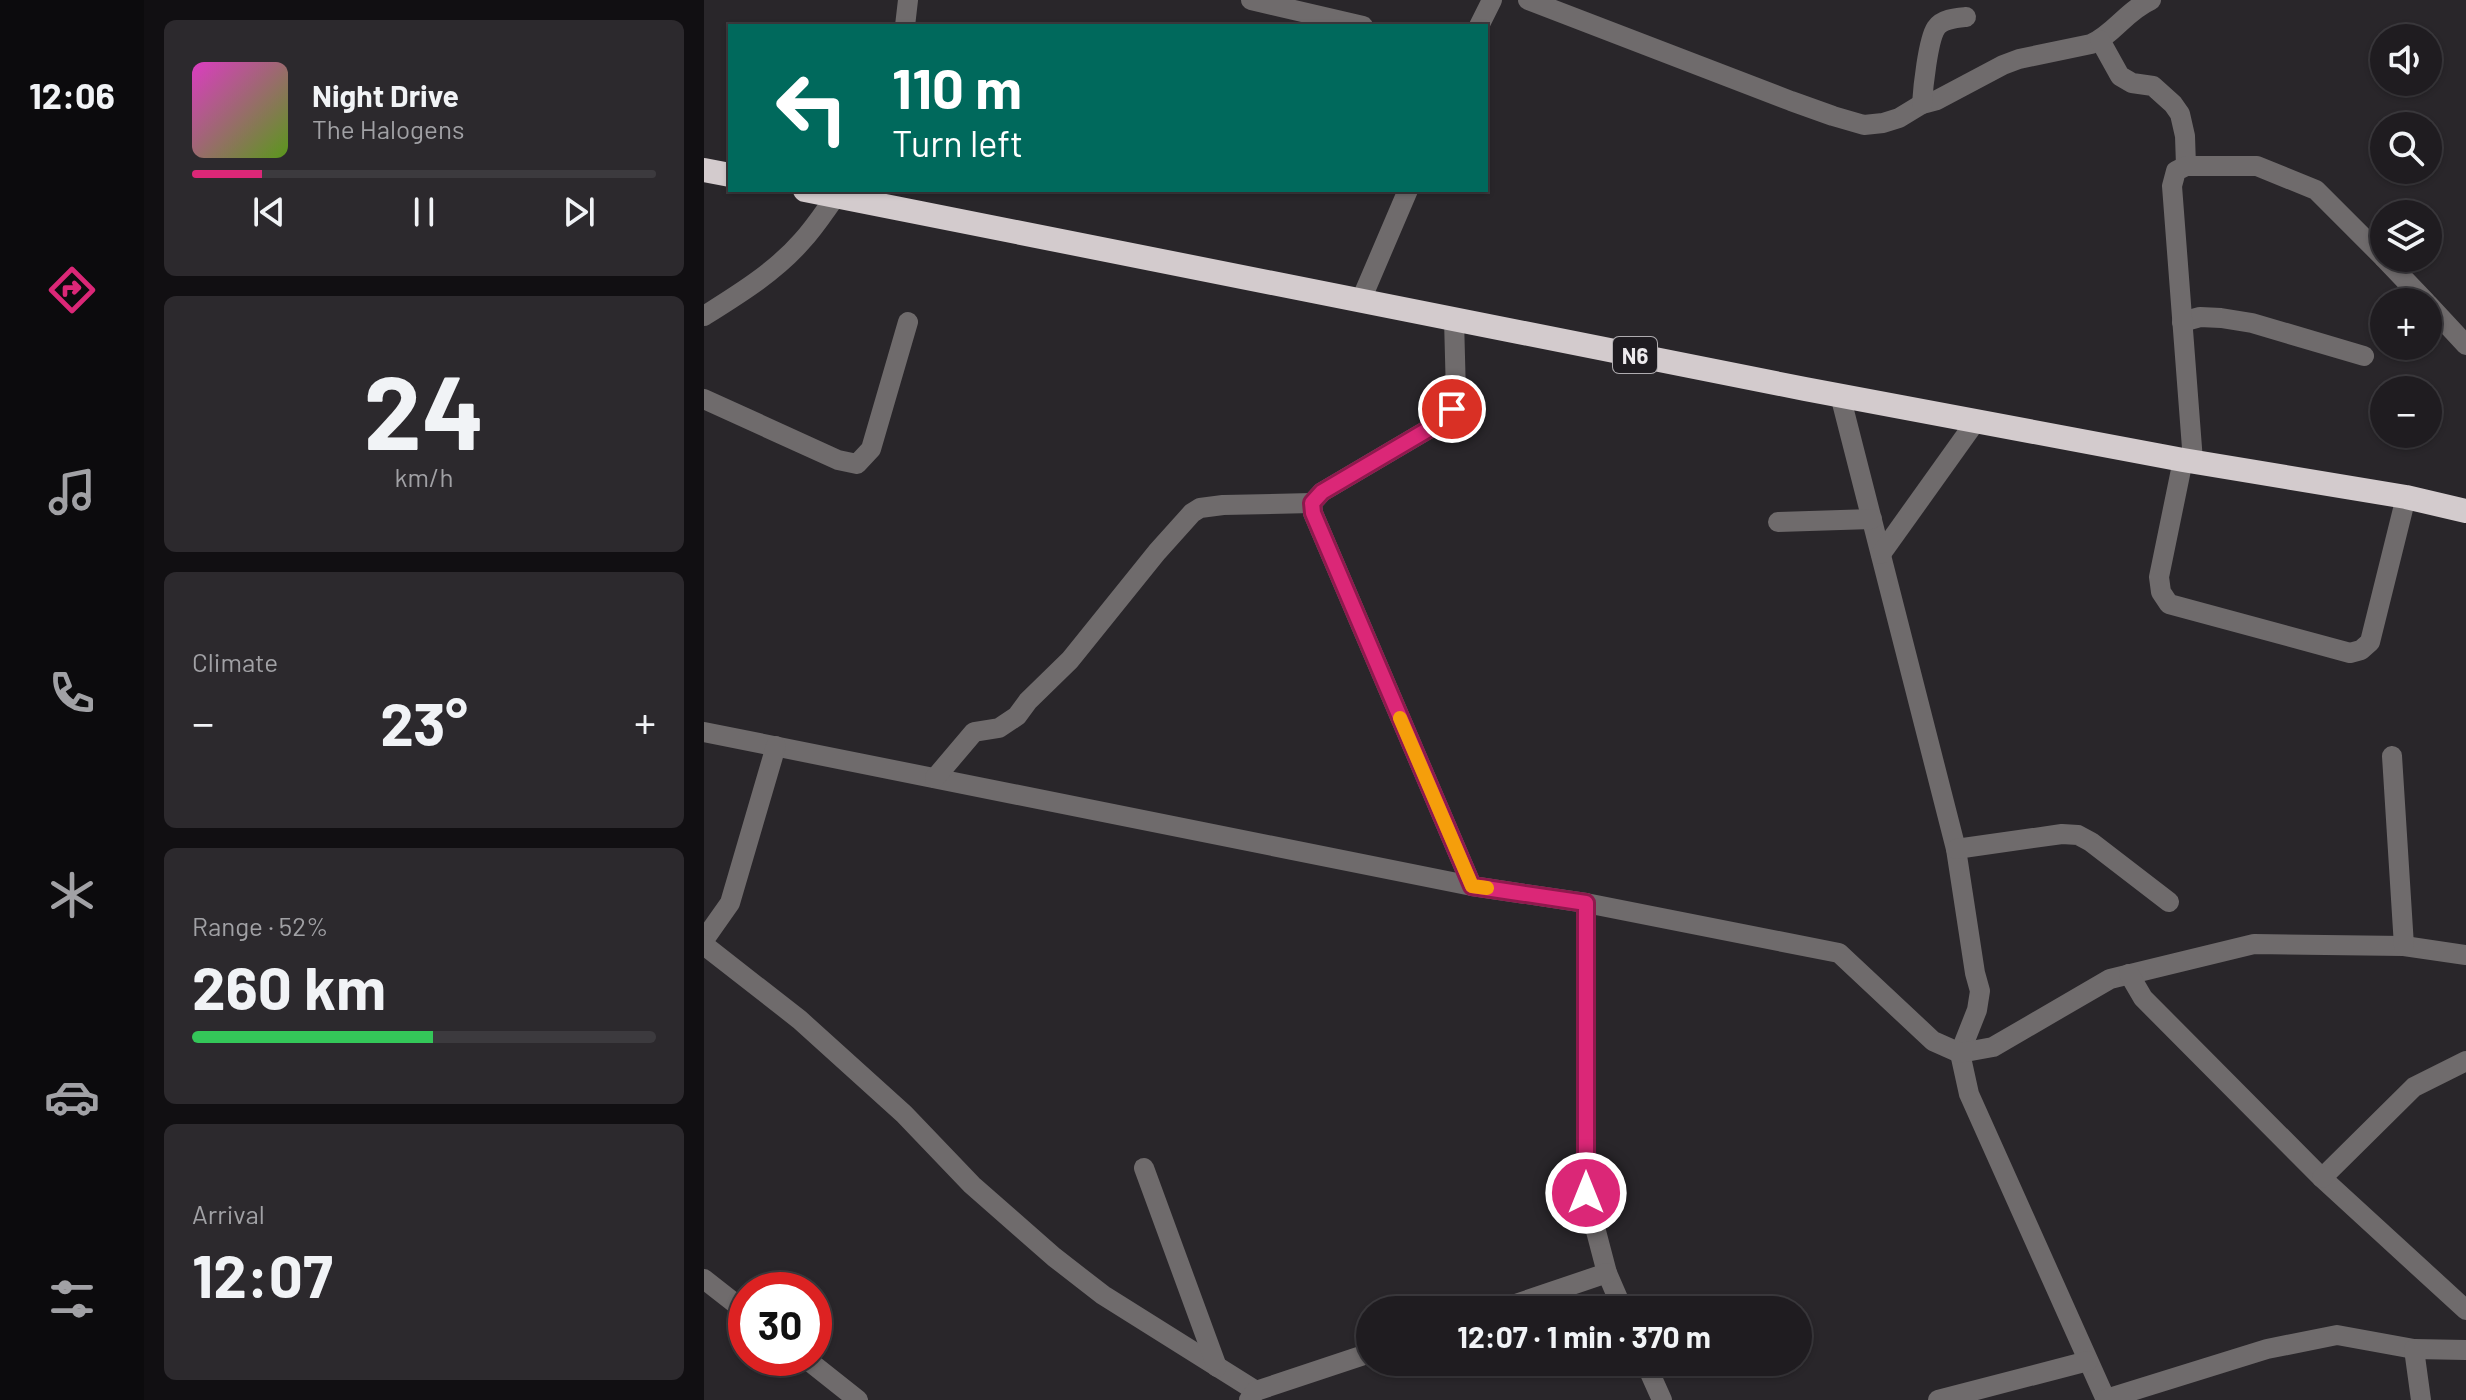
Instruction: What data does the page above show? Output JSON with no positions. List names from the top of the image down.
{
  "streets": {
    "highway": ["N6"]
  },
  "page": {
    "tabs": "12:06",
    "map_buttons": ["+", "−"],
    "turn": ["110 m", "Turn left"],
    "song": ["Night Drive", "The Halogens"],
    "tile": [
      ["24", "km/h"],
      "Climate",
      ["Range · 52%", "260 km"],
      ["Arrival", "12:07"]
    ],
    "heat": ["−", "23°", "+"],
    "limit": "30",
    "trip": "12:07 · 1 min · 370 m"
  }
}
